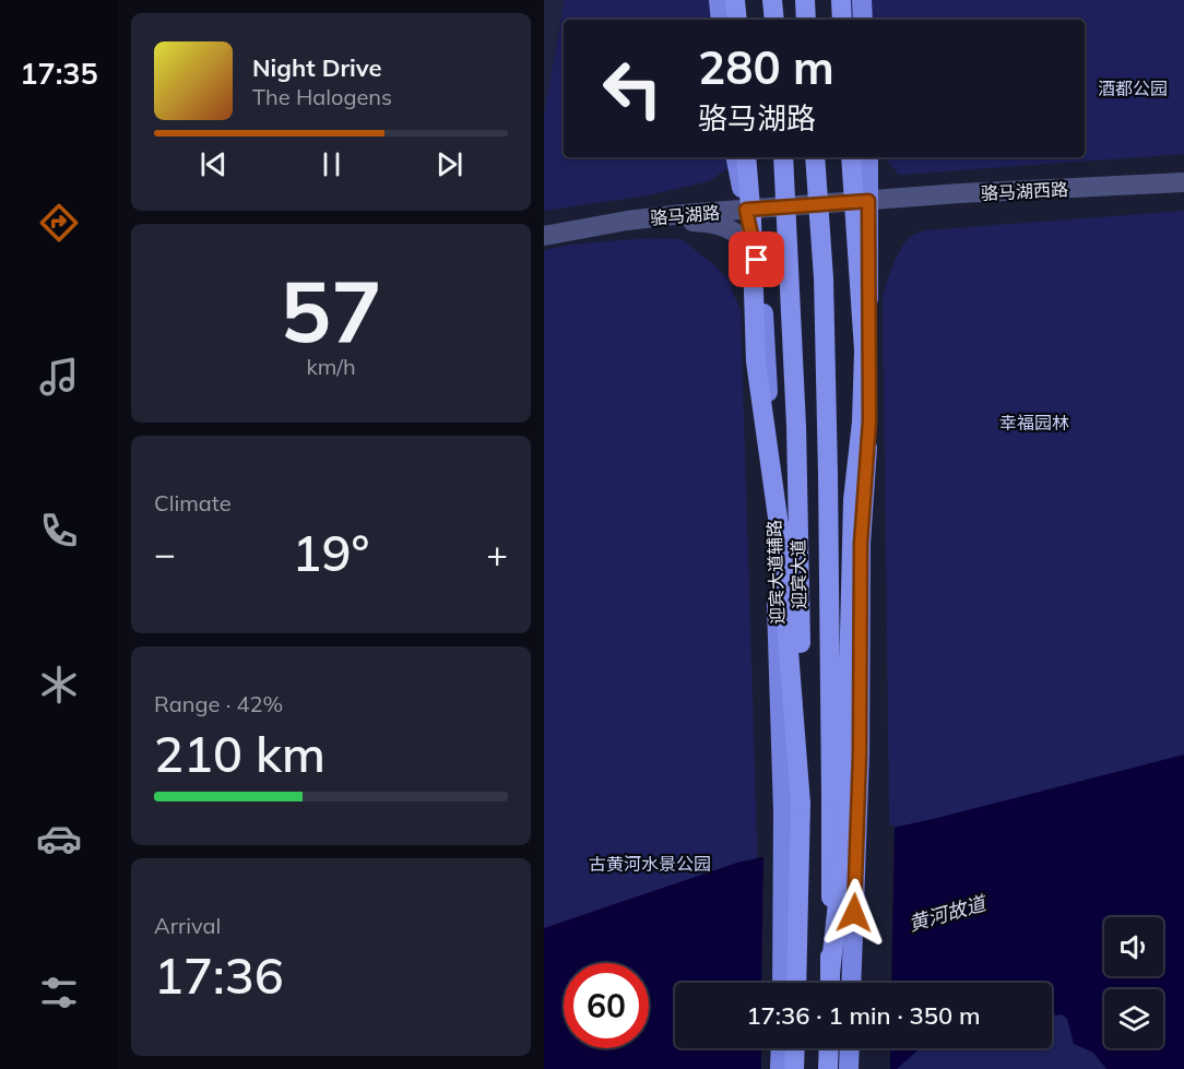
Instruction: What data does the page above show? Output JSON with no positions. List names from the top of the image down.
{
  "streets": {
    "highway": ["迎宾大道"],
    "main road": ["迎宾大道辅路"],
    "street": ["骆马湖西路", "骆马湖路"]
  },
  "crossings": [
    ["骆马湖西路", "骆马湖路"],
    ["骆马湖路", "迎宾大道辅路"],
    ["迎宾大道辅路", "迎宾大道"]
  ],
  "water": ["黄河故道"],
  "parks": ["酒都公园", "幸福园林", "古黄河水景公园"],
  "page": {
    "tabs": "17:35",
    "turn": ["280 m", "骆马湖路"],
    "song": ["Night Drive", "The Halogens"],
    "tile": [
      ["57", "km/h"],
      "Climate",
      ["Range · 42%", "210 km"],
      ["Arrival", "17:36"]
    ],
    "heat": ["−", "19°", "+"],
    "limit": "60",
    "trip": "17:36 · 1 min · 350 m"
  }
}
